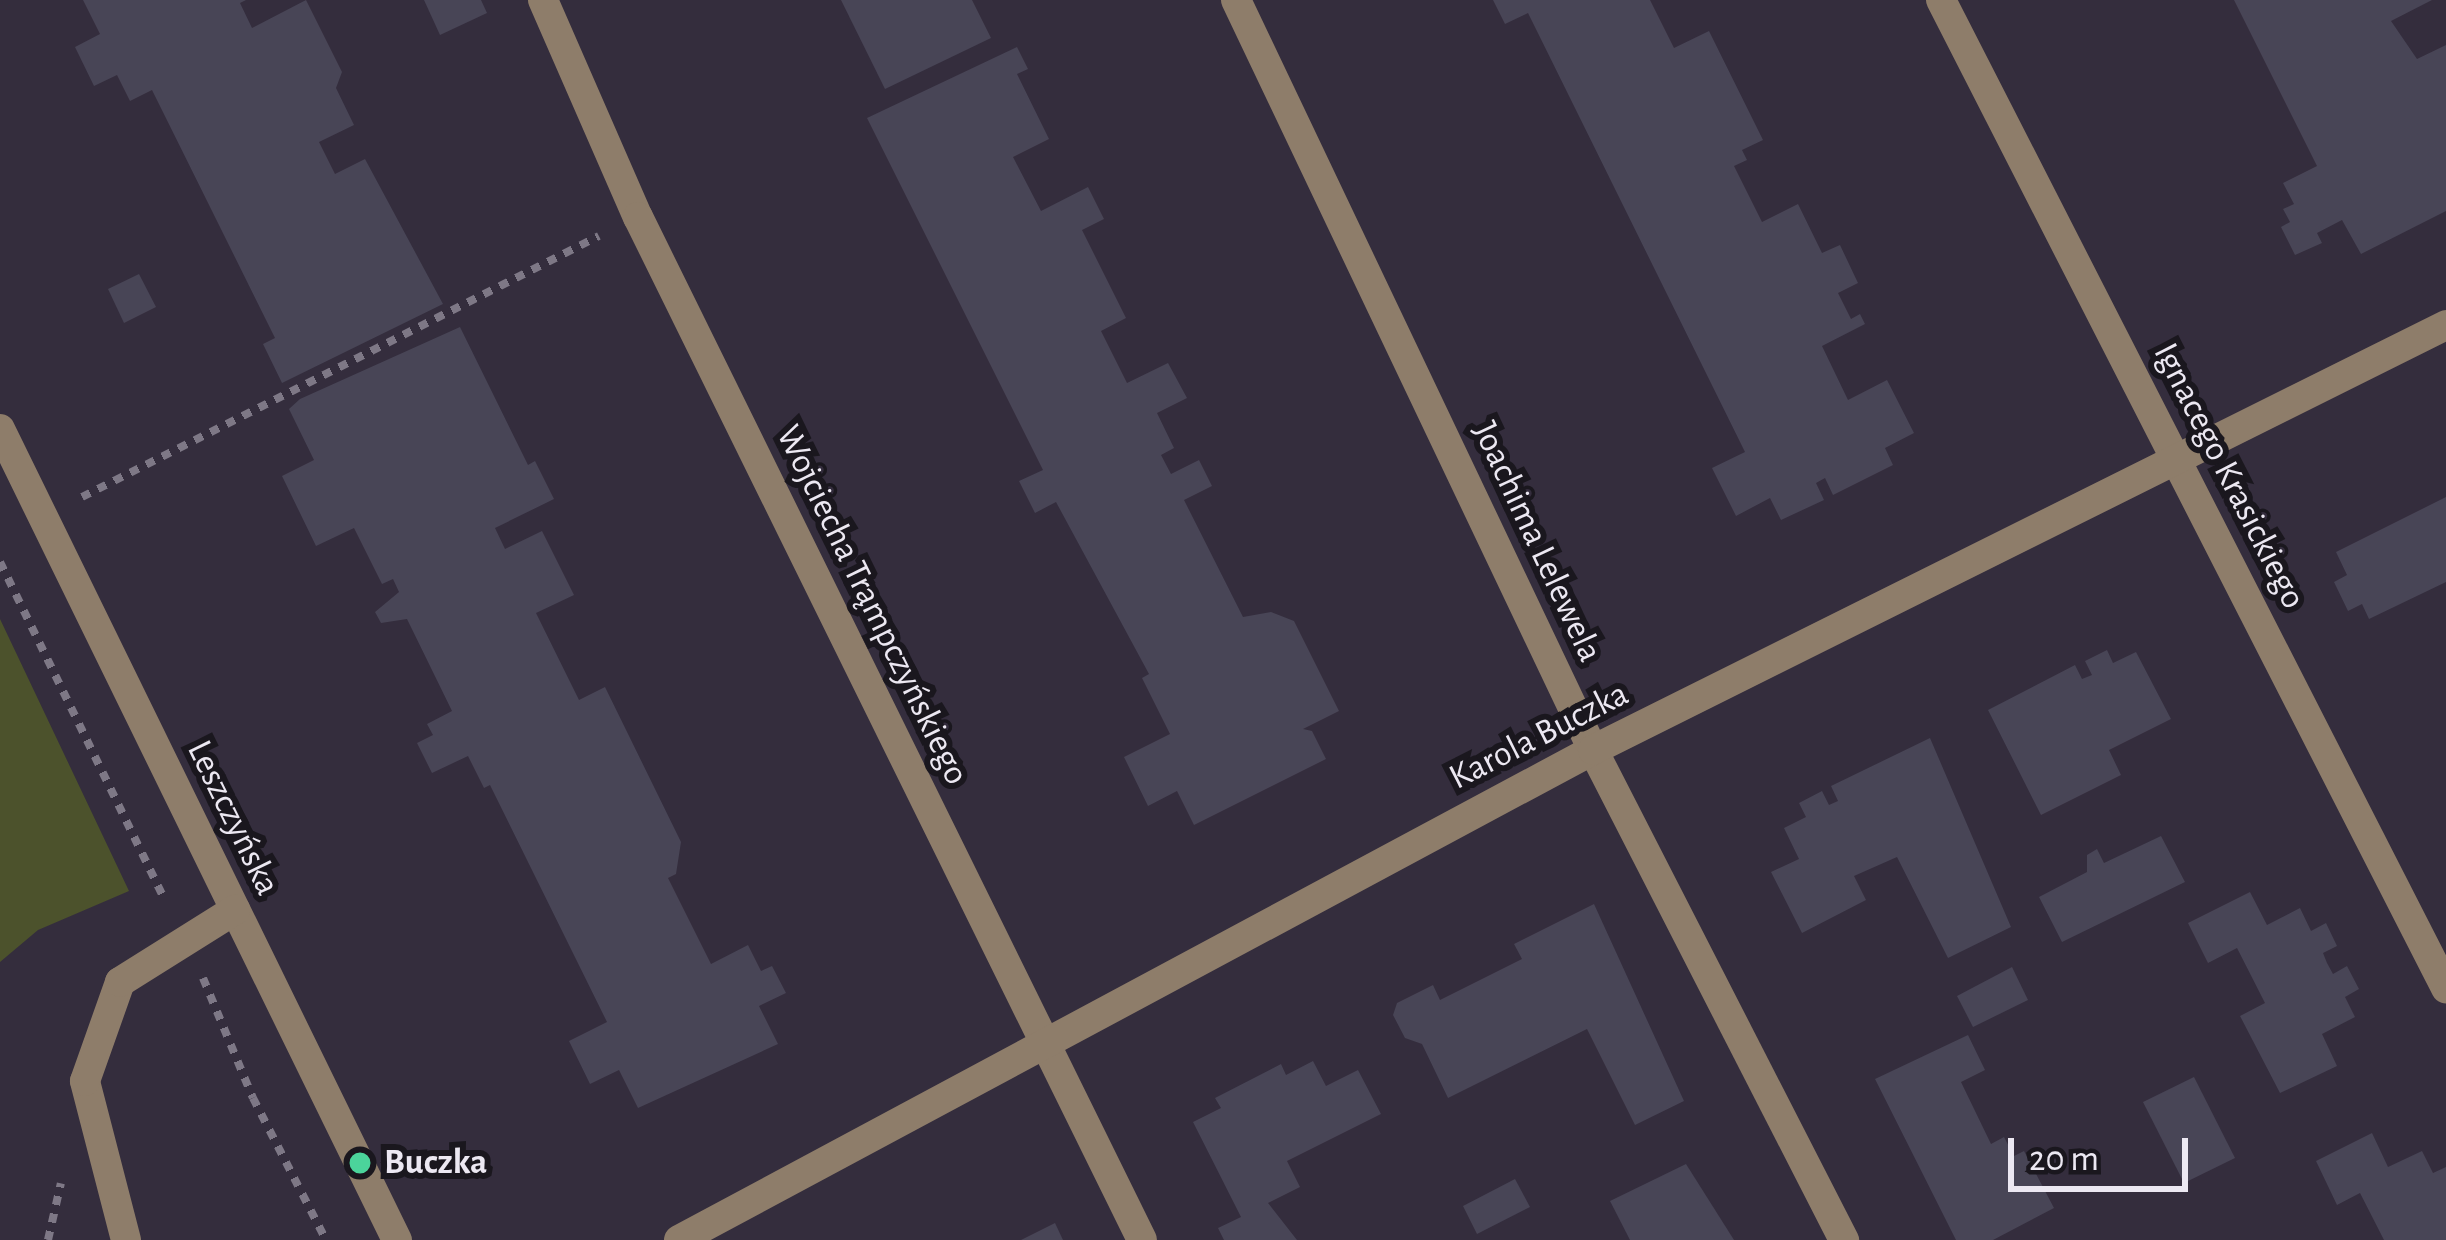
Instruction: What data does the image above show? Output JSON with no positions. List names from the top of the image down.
{
  "streets": {
    "street": [
      "Ignacego Krasickiego",
      "Joachima Lelewela",
      "Wojciecha Trąmpczyńskiego",
      "Karola Buczka",
      "Leszczyńska"
    ]
  },
  "crossings": [
    ["Ignacego Krasickiego", "Karola Buczka"],
    ["Joachima Lelewela", "Karola Buczka"],
    ["Wojciecha Trąmpczyńskiego", "Karola Buczka"]
  ],
  "places": ["Buczka"],
  "scale_bar": "20 m"
}
